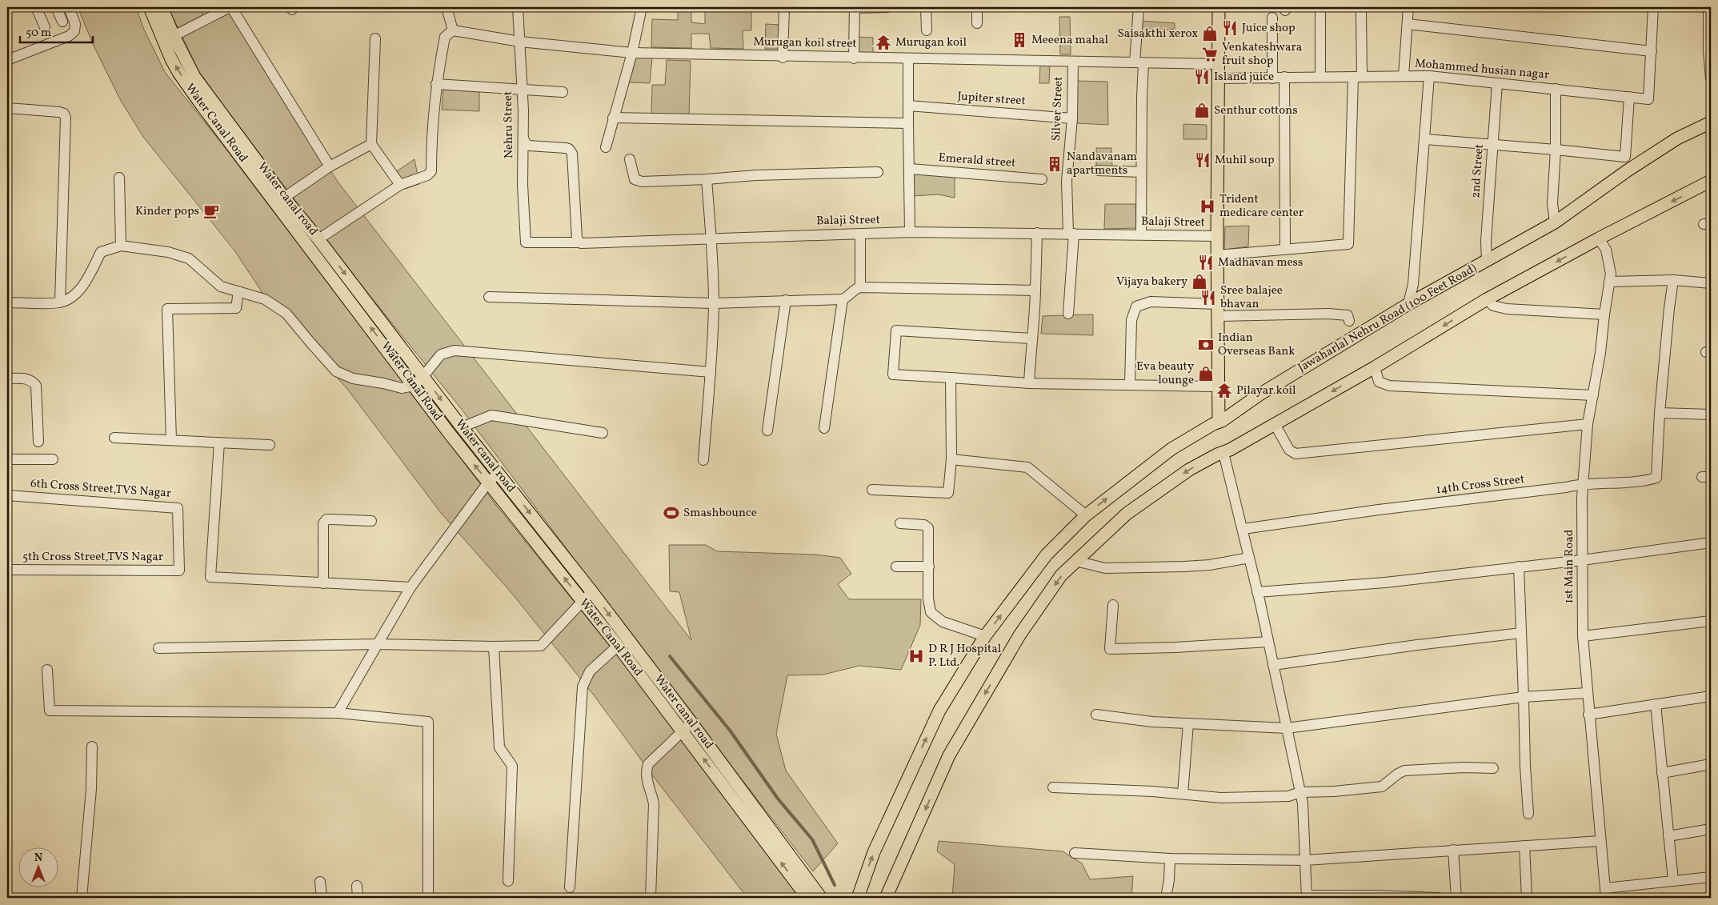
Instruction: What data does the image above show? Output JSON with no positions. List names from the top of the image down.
{
  "streets": {
    "main road": ["Water Canal Road", "Water canal road", "Jawaharlal Nehru Road (100 Feet Road)"],
    "street": [
      "Murugan koil street",
      "Mohammed husian nagar",
      "Jupiter street",
      "Silver Street",
      "Nehru Street",
      "Emerald street",
      "2nd Street",
      "Balaji Street",
      "14th Cross Street",
      "6th Cross Street,TVS Nagar",
      "5th Cross Street,TVS Nagar",
      "1st Main Road"
    ]
  },
  "crossings": [
    ["Murugan koil street", "Silver Street"],
    ["Murugan koil street", "Nehru Street"],
    ["Mohammed husian nagar", "2nd Street"],
    ["Jupiter street", "Silver Street"],
    ["Silver Street", "Balaji Street"],
    ["Water Canal Road", "Water canal road"],
    ["Nehru Street", "Balaji Street"],
    ["2nd Street", "Jawaharlal Nehru Road (100 Feet Road)"],
    ["14th Cross Street", "1st Main Road"],
    ["6th Cross Street,TVS Nagar", "5th Cross Street,TVS Nagar"]
  ],
  "one_way": ["Water Canal Road", "Water canal road"],
  "places": {
    "restaurant": [
      "Juice shop",
      "Island juice",
      "Muhil soup",
      "Madhavan mess",
      "Sree balajee bhavan"
    ],
    "shop": [
      "Saisakthi xerox",
      "Senthur cottons",
      "Vijaya bakery",
      "Eva beauty lounge"
    ],
    "building": ["Meeena mahal", "Nandavanam apartments"],
    "temple": ["Murugan koil", "Pilayar koil"],
    "supermarket": ["Venkateshwara fruit shop"],
    "hospital": ["Trident medicare center", "D R J Hospital P. Ltd."],
    "cafe": ["Kinder pops"],
    "bank": ["Indian Overseas Bank"],
    "sports": ["Smashbounce"]
  },
  "scale_bar": "50 m",
  "north": "top"
}
